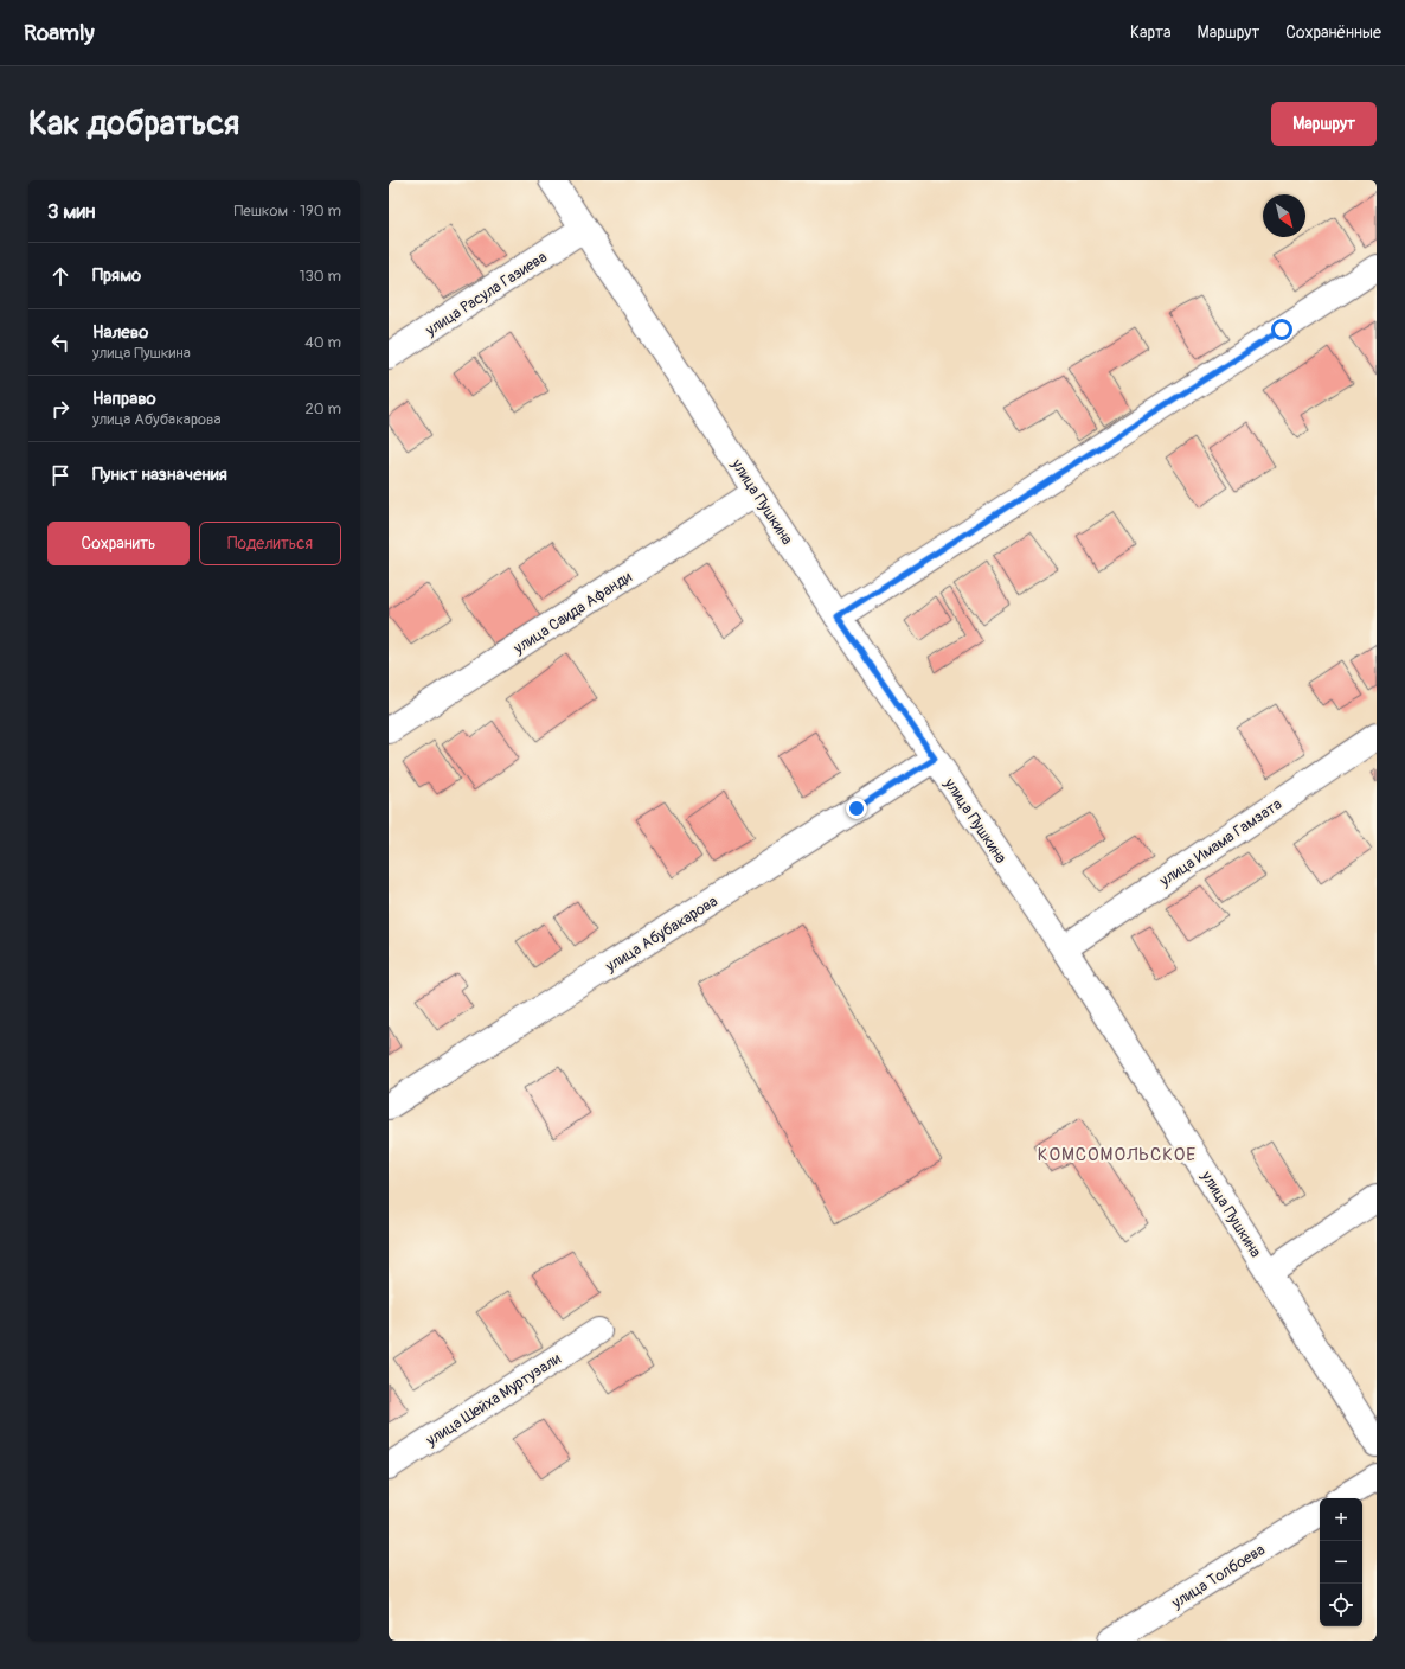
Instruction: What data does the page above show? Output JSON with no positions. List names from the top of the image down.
{
  "streets": {
    "street": [
      "улица Расула Газиева",
      "улица Пушкина",
      "улица Саида Афанди",
      "улица Имама Гамзата",
      "улица Абубакарова",
      "улица Шейха Муртузали",
      "улица Толбоева"
    ]
  },
  "crossings": [
    ["улица Расула Газиева", "улица Пушкина"],
    ["улица Пушкина", "улица Саида Афанди"],
    ["улица Пушкина", "улица Имама Гамзата"],
    ["улица Пушкина", "улица Абубакарова"]
  ],
  "districts": ["КОМСОМОЛЬСКОЕ"],
  "north": "bottom right",
  "page": {
    "header": "Roamly",
    "nav": ["Карта", "Маршрут", "Сохранённые"],
    "buttons": [
      "Маршрут",
      ["Сохранить", "Поделиться"]
    ],
    "title": "Как добраться",
    "heading": ["3 мин", "Пешком · 190 m"],
    "list": [
      ["Прямо", "130 m"],
      ["Налево", "улица Пушкина", "40 m"],
      ["Направо", "улица Абубакарова", "20 m"],
      "Пункт назначения"
    ],
    "map_buttons": ["+", "−"]
  }
}
